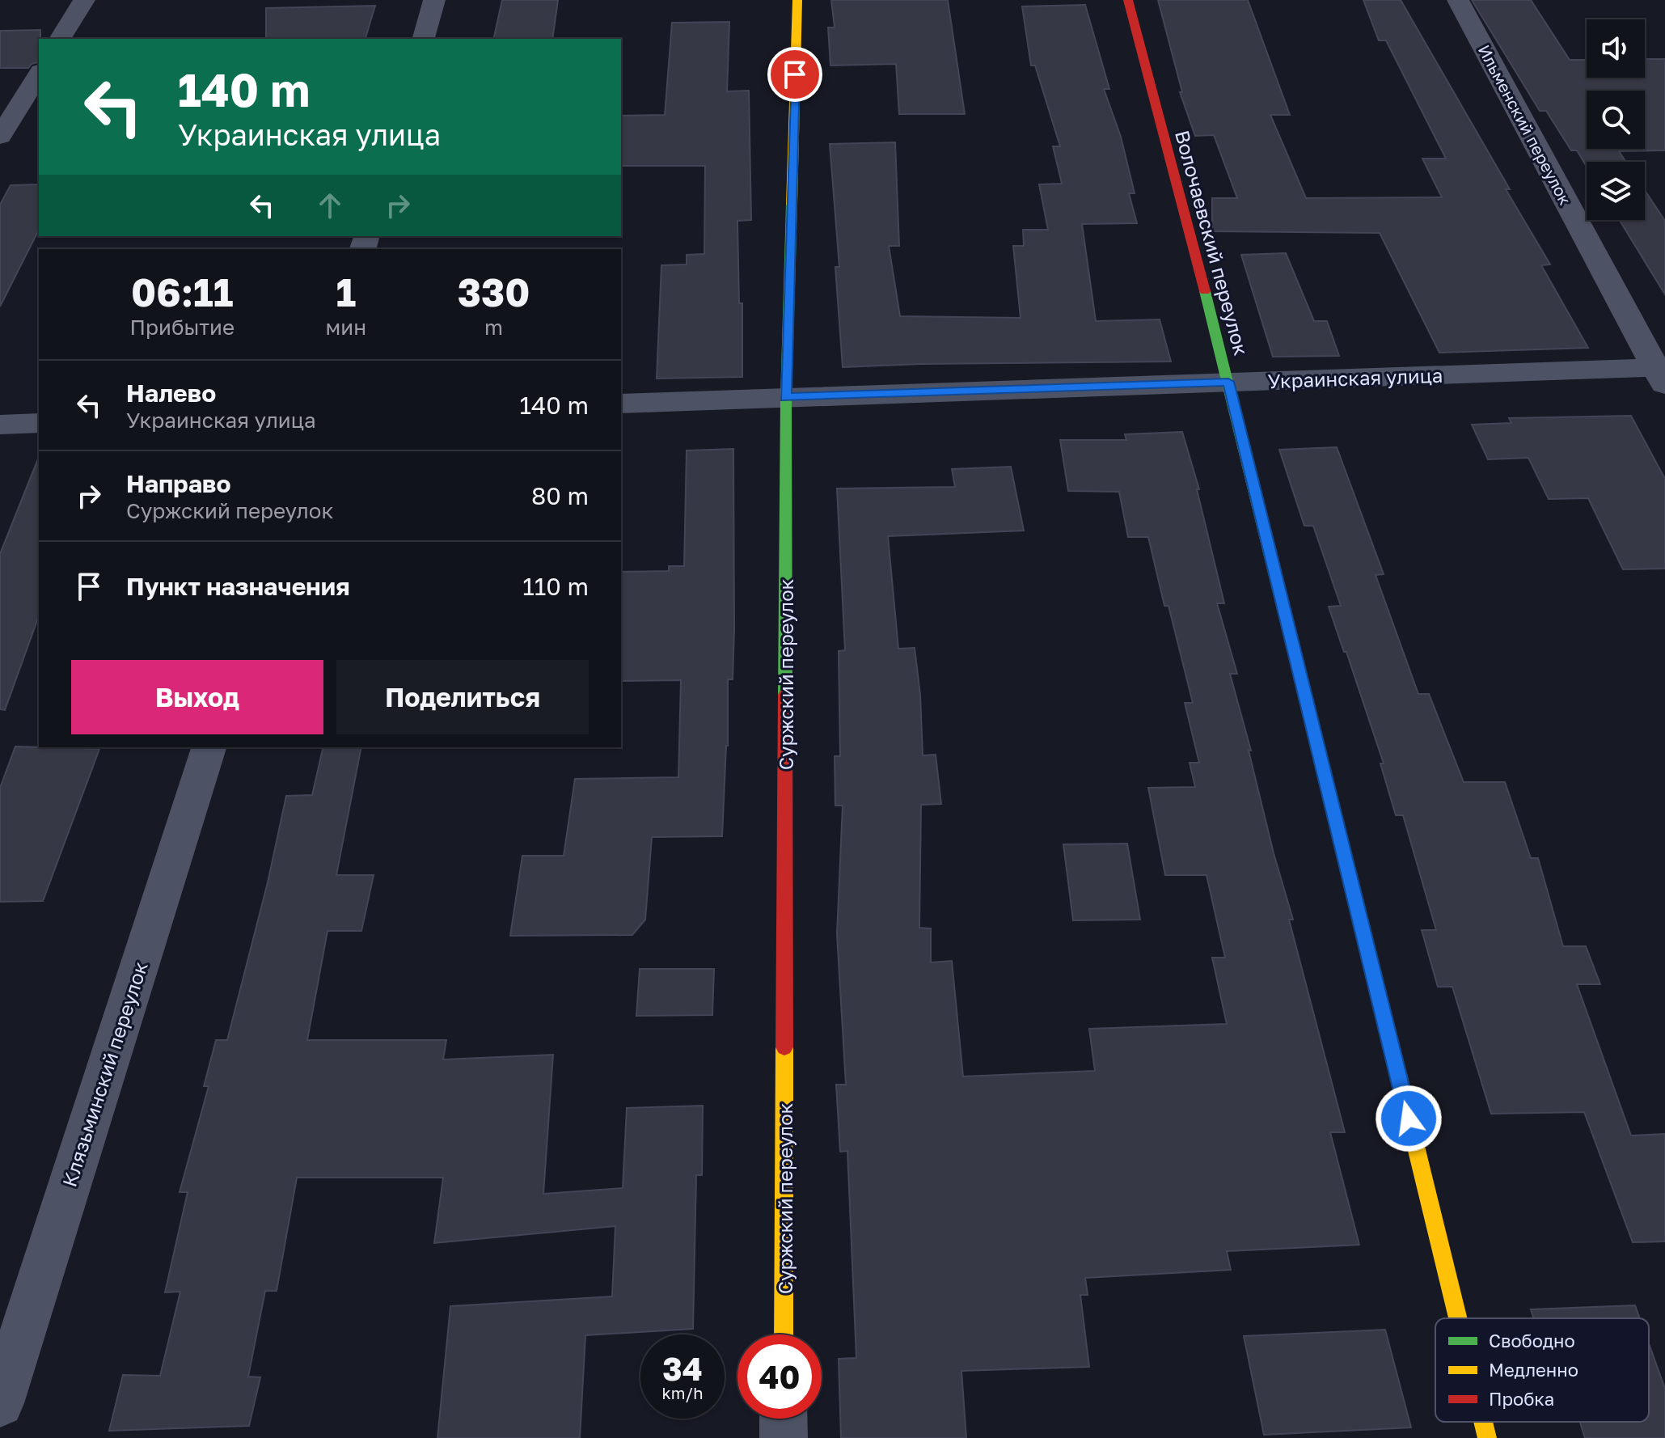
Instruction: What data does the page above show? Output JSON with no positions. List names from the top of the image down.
{
  "streets": {
    "street": [
      "Ильменский переулок",
      "Волочаевский переулок",
      "Украинская улица",
      "Суржский переулок",
      "Клязьминский переулок"
    ]
  },
  "crossings": [
    ["Ильменский переулок", "Украинская улица"],
    ["Волочаевский переулок", "Украинская улица"],
    ["Украинская улица", "Суржский переулок"]
  ],
  "legend": ["Свободно", "Медленно", "Пробка"],
  "page": {
    "turn": ["140 m", "Украинская улица"],
    "eta": [
      "06:11",
      "Прибытие",
      "1",
      "мин",
      "330",
      "m"
    ],
    "list": [
      {
        "name": "Налево",
        "note": "Украинская улица",
        "value": "140 m"
      },
      {
        "name": "Направо",
        "note": "Суржский переулок",
        "value": "80 m"
      },
      {
        "name": "Пункт назначения",
        "value": "110 m"
      }
    ],
    "buttons": ["Выход", "Поделиться"],
    "speed": "34 km/h",
    "limit": "40"
  }
}
